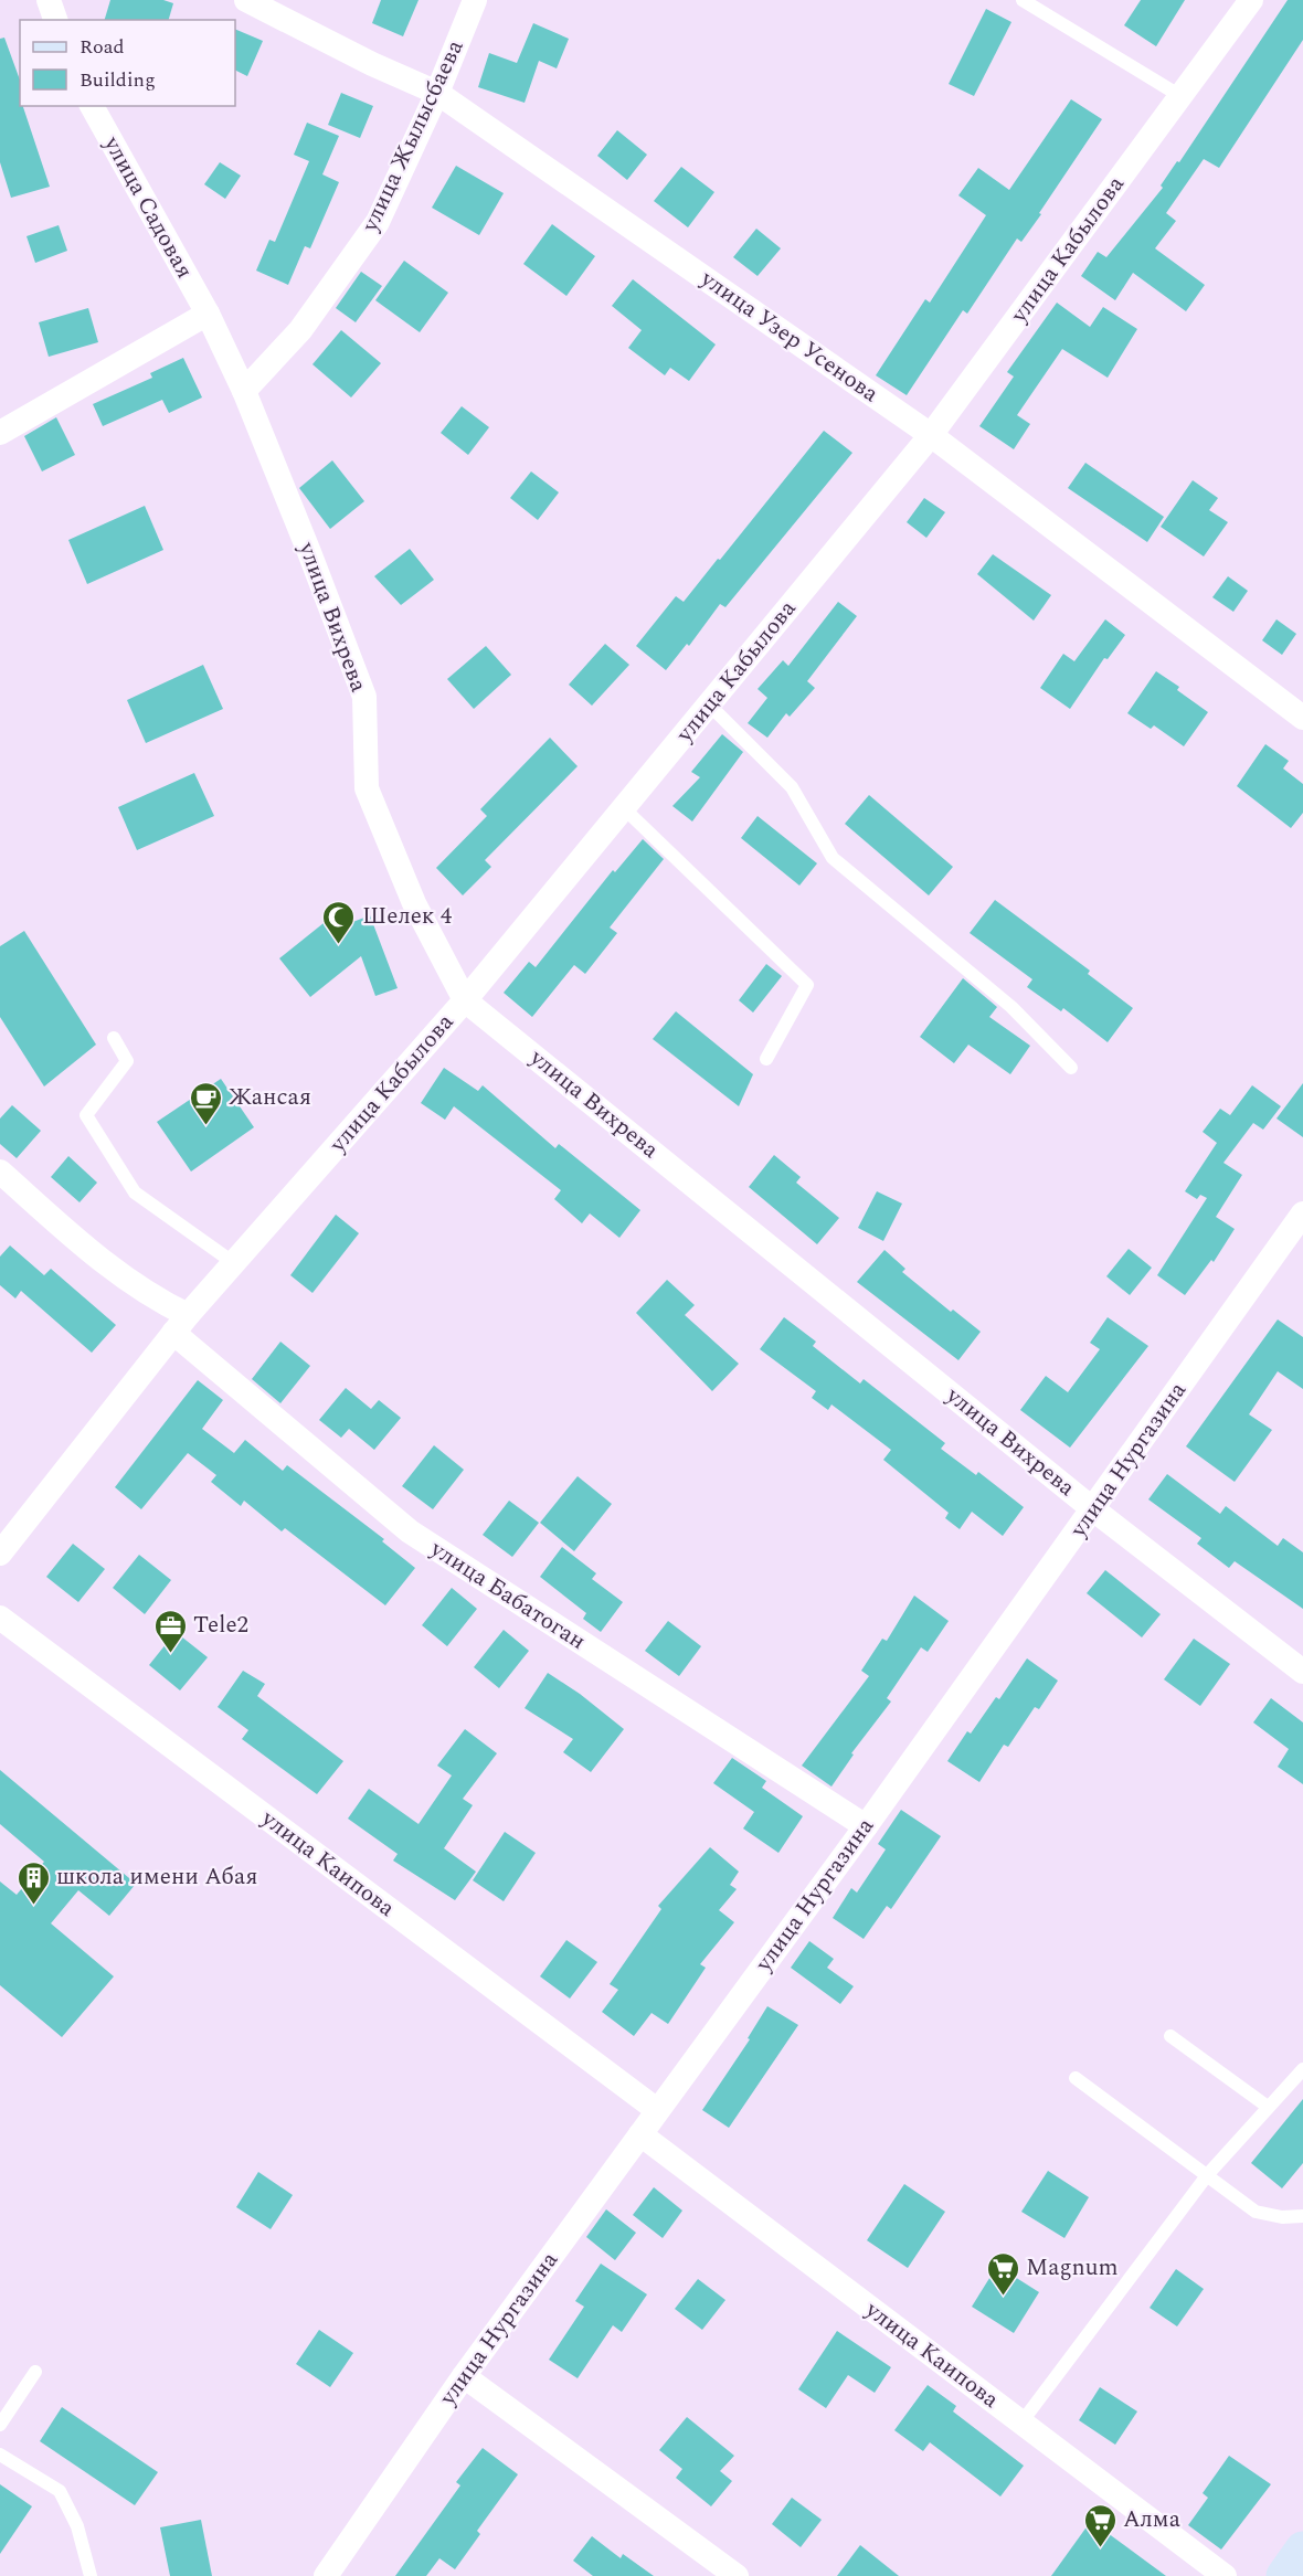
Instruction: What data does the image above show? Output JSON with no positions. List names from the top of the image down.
{
  "streets": {
    "street": [
      "улица Жылысбаева",
      "улица Садовая",
      "улица Кабылова",
      "улица Узер Усенова",
      "улица Вихрева",
      "улица Нургазина",
      "улица Бабатоган",
      "улица Каипова"
    ]
  },
  "crossings": [
    ["улица Жылысбаева", "улица Узер Усенова"],
    ["улица Жылысбаева", "улица Вихрева"],
    ["улица Садовая", "улица Вихрева"],
    ["улица Кабылова", "улица Узер Усенова"],
    ["улица Кабылова", "улица Вихрева"],
    ["улица Кабылова", "улица Бабатоган"],
    ["улица Вихрева", "улица Нургазина"],
    ["улица Нургазина", "улица Бабатоган"],
    ["улица Нургазина", "улица Каипова"]
  ],
  "places": {
    "mosque": ["Шелек 4"],
    "cafe": ["Жансая"],
    "office": ["Tele2"],
    "building": ["школа имени Абая"],
    "supermarket": ["Magnum", "Алма"]
  },
  "legend": ["Road", "Building"]
}
